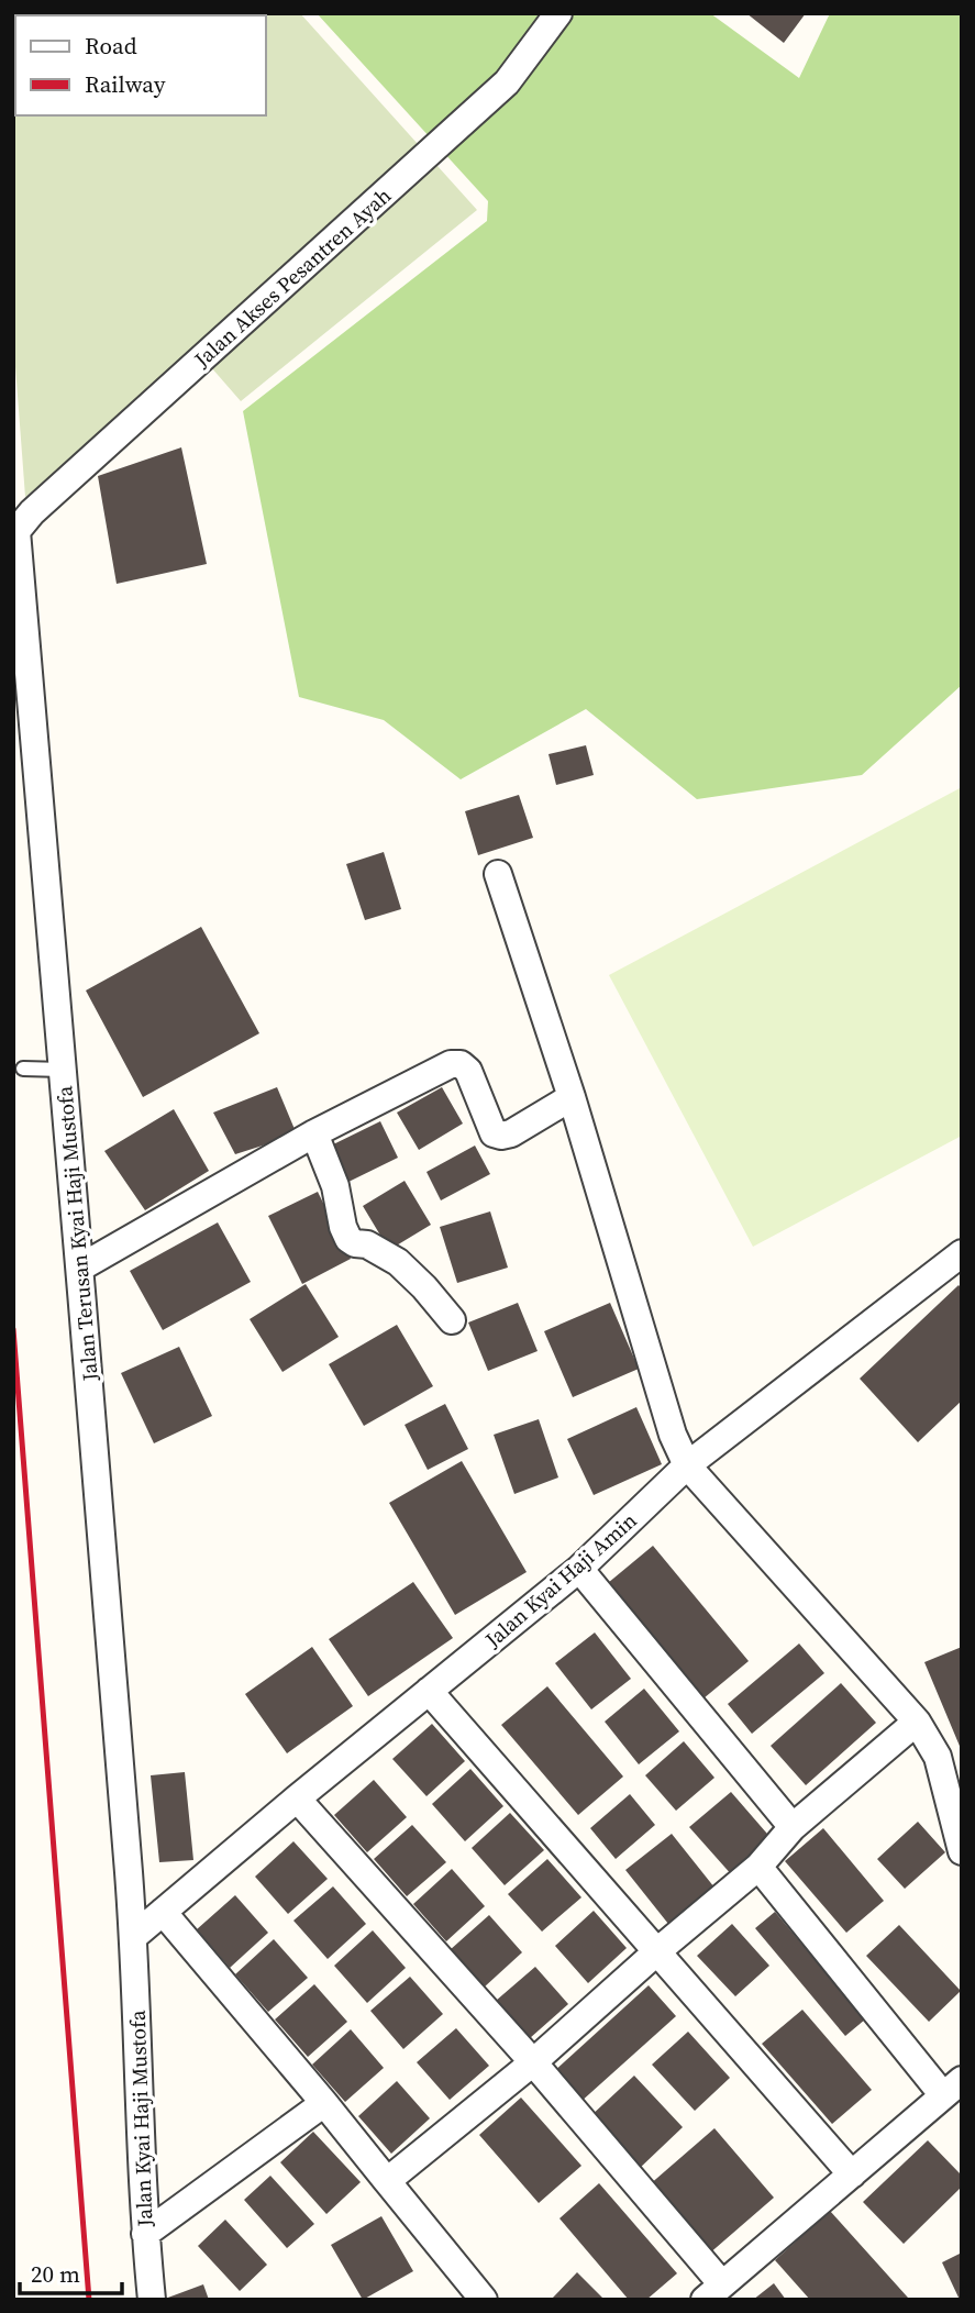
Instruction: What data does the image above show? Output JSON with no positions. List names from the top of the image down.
{
  "streets": {
    "street": [
      "Jalan Akses Pesantren Ayah",
      "Jalan Terusan Kyai Haji Mustofa",
      "Jalan Kyai Haji Amin",
      "Jalan Kyai Haji Mustofa"
    ]
  },
  "crossings": [
    ["Jalan Akses Pesantren Ayah", "Jalan Terusan Kyai Haji Mustofa"],
    ["Jalan Terusan Kyai Haji Mustofa", "Jalan Kyai Haji Amin"],
    ["Jalan Terusan Kyai Haji Mustofa", "Jalan Kyai Haji Mustofa"],
    ["Jalan Kyai Haji Amin", "Jalan Kyai Haji Mustofa"]
  ],
  "legend": ["Road", "Railway"],
  "scale_bar": "20 m"
}
